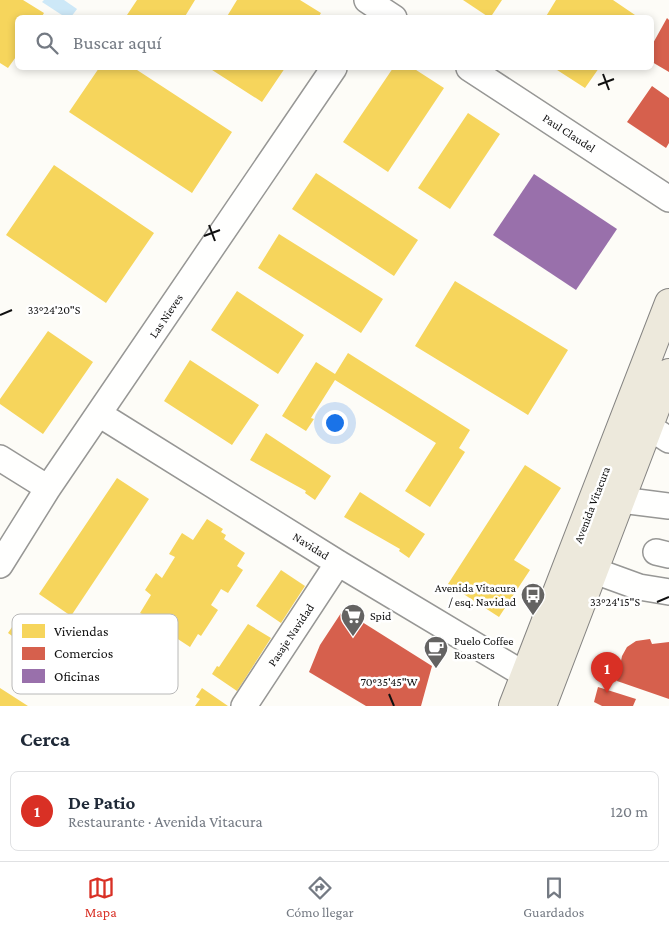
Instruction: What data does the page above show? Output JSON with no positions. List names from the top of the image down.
{
  "streets": {
    "main road": ["Avenida Vitacura"],
    "street": [
      "Paul Claudel",
      "Las Nieves",
      "Navidad",
      "Pasaje Navidad"
    ]
  },
  "crossings": [
    ["Las Nieves", "Navidad"],
    ["Avenida Vitacura", "Navidad"],
    ["Navidad", "Pasaje Navidad"]
  ],
  "places": {
    "bus stop": ["Avenida Vitacura / esq. Navidad"],
    "supermarket": ["Spid"],
    "cafe": ["Puelo Coffee Roasters"]
  },
  "legend": ["Viviendas", "Comercios", "Oficinas"],
  "page": {
    "search": "Buscar aquí",
    "pins": "1",
    "heading": "Cerca",
    "list": [
      {
        "mark": "1",
        "name": "De Patio",
        "note": "Restaurante · Avenida Vitacura",
        "value": "120 m"
      }
    ],
    "nav": ["Mapa", "Cómo llegar", "Guardados"]
  },
  "coordinates": ["33°24'20\"S", "33°24'15\"S", "70°35'45\"W"]
}
